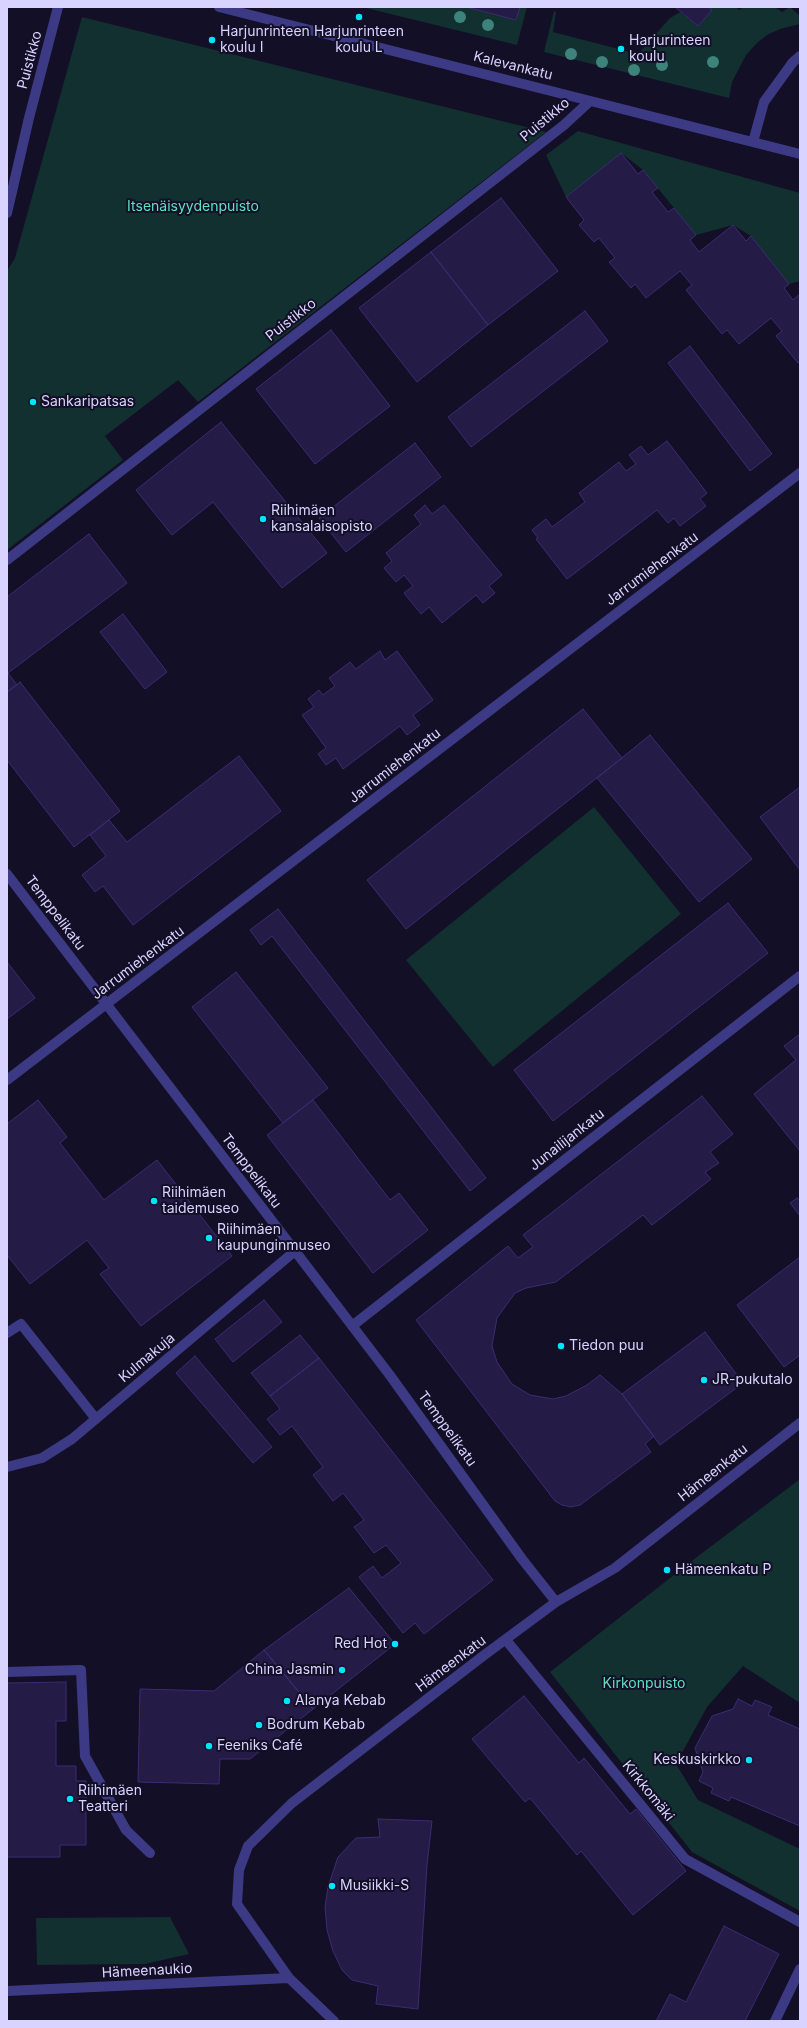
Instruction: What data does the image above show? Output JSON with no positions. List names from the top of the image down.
{
  "streets": {
    "street": [
      "Puistikko",
      "Kalevankatu",
      "Jarrumiehenkatu",
      "Temppelikatu",
      "Junailijankatu",
      "Kulmakuja",
      "Hämeenkatu",
      "Kirkkomäki",
      "Hämeenaukio"
    ]
  },
  "crossings": [
    ["Puistikko", "Kalevankatu"],
    ["Jarrumiehenkatu", "Temppelikatu"],
    ["Temppelikatu", "Junailijankatu"],
    ["Temppelikatu", "Kulmakuja"],
    ["Temppelikatu", "Hämeenkatu"],
    ["Hämeenkatu", "Kirkkomäki"],
    ["Hämeenkatu", "Hämeenaukio"]
  ],
  "parks": ["Itsenäisyydenpuisto", "Kirkonpuisto"],
  "places": [
    "Harjunrinteen koulu L",
    "Harjunrinteen koulu I",
    "Harjurinteen koulu",
    "Sankaripatsas",
    "Riihimäen kansalaisopisto",
    "Riihimäen taidemuseo",
    "Riihimäen kaupunginmuseo",
    "Tiedon puu",
    "JR-pukutalo",
    "Hämeenkatu P",
    "Red Hot",
    "China Jasmin",
    "Alanya Kebab",
    "Bodrum Kebab",
    "Feeniks Café",
    "Keskuskirkko",
    "Riihimäen Teatteri",
    "Musiikki-S"
  ]
}
